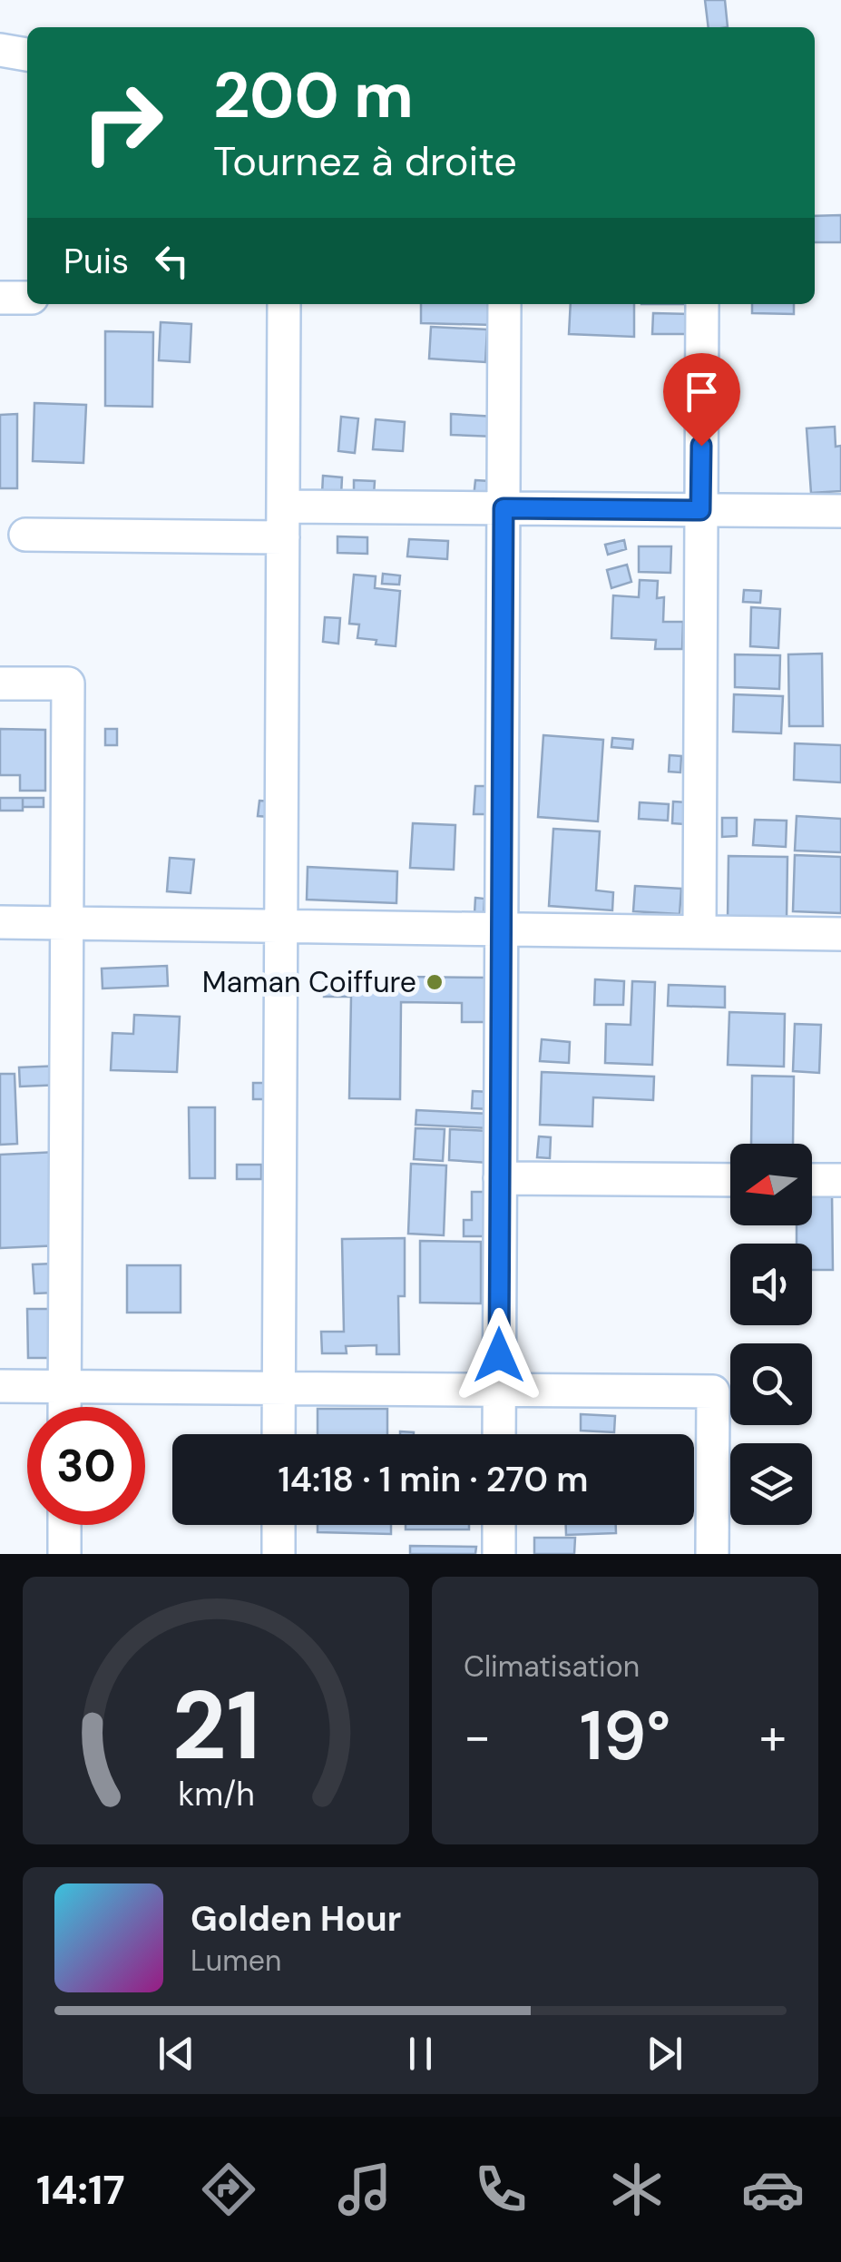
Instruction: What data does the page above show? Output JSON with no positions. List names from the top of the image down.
{
  "places": ["Maman Coiffure"],
  "north": "left",
  "page": {
    "turn": ["200 m", "Tournez à droite"],
    "then": "Puis",
    "limit": "30",
    "trip": "14:18 · 1 min · 270 m",
    "tile": "Climatisation",
    "heat": ["−", "19°", "+"],
    "song": ["Golden Hour", "Lumen"],
    "tabs": "14:17",
    "gauge": ["21", "km/h"]
  }
}
